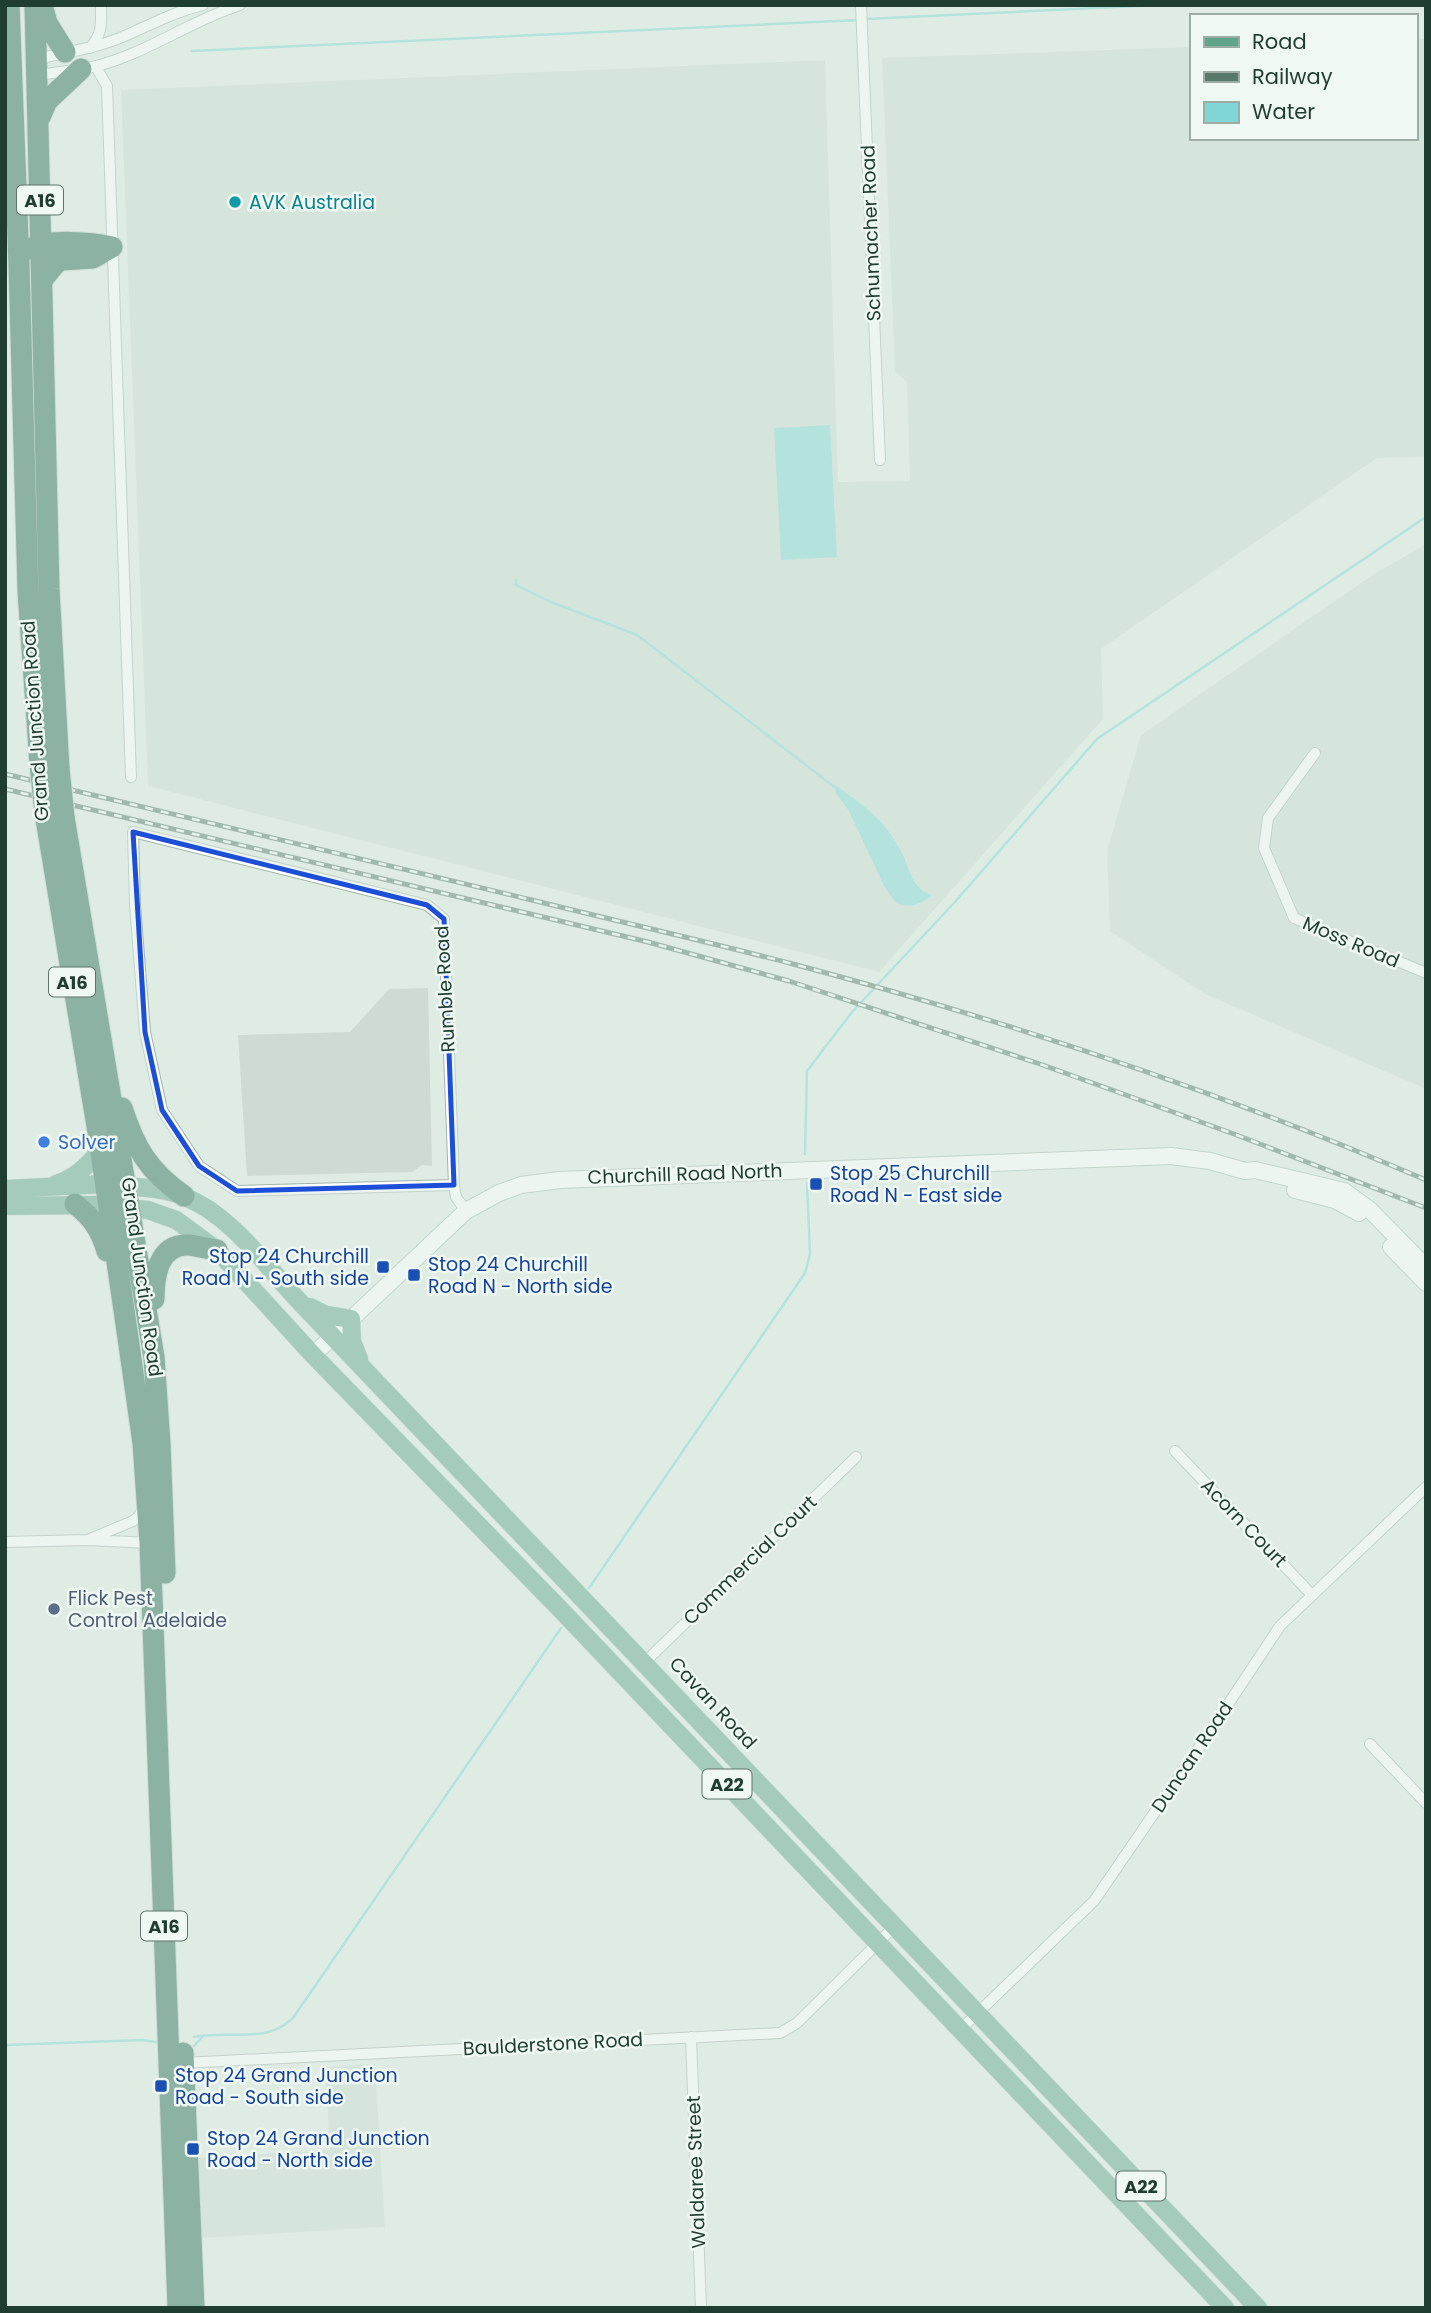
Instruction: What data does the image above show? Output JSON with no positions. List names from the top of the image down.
{
  "streets": {
    "highway": ["A16", "Grand Junction Road"],
    "main road": ["Cavan Road", "A22"],
    "street": [
      "Schumacher Road",
      "Moss Road",
      "Rumble Road",
      "Churchill Road North",
      "Acorn Court",
      "Commercial Court",
      "Duncan Road",
      "Baulderstone Road",
      "Waldaree Street"
    ]
  },
  "crossings": [
    ["Grand Junction Road", "Cavan Road"],
    ["Grand Junction Road", "A22"],
    ["Grand Junction Road", "Baulderstone Road"],
    ["Rumble Road", "Churchill Road North"],
    ["Churchill Road North", "Cavan Road"],
    ["Churchill Road North", "A22"],
    ["Acorn Court", "Duncan Road"],
    ["Commercial Court", "Cavan Road"],
    ["Cavan Road", "Duncan Road"],
    ["Cavan Road", "A22"],
    ["Cavan Road", "Baulderstone Road"],
    ["Duncan Road", "A22"],
    ["A22", "Baulderstone Road"],
    ["Baulderstone Road", "Waldaree Street"]
  ],
  "places": {
    "other": ["AVK Australia", "Solver", "Flick Pest Control Adelaide"],
    "transit": [
      "Stop 25 Churchill Road N - East side",
      "Stop 24 Churchill Road N - South side",
      "Stop 24 Churchill Road N - North side",
      "Stop 24 Grand Junction Road - South side",
      "Stop 24 Grand Junction Road - North side"
    ]
  },
  "legend": ["Road", "Railway", "Water"]
}
